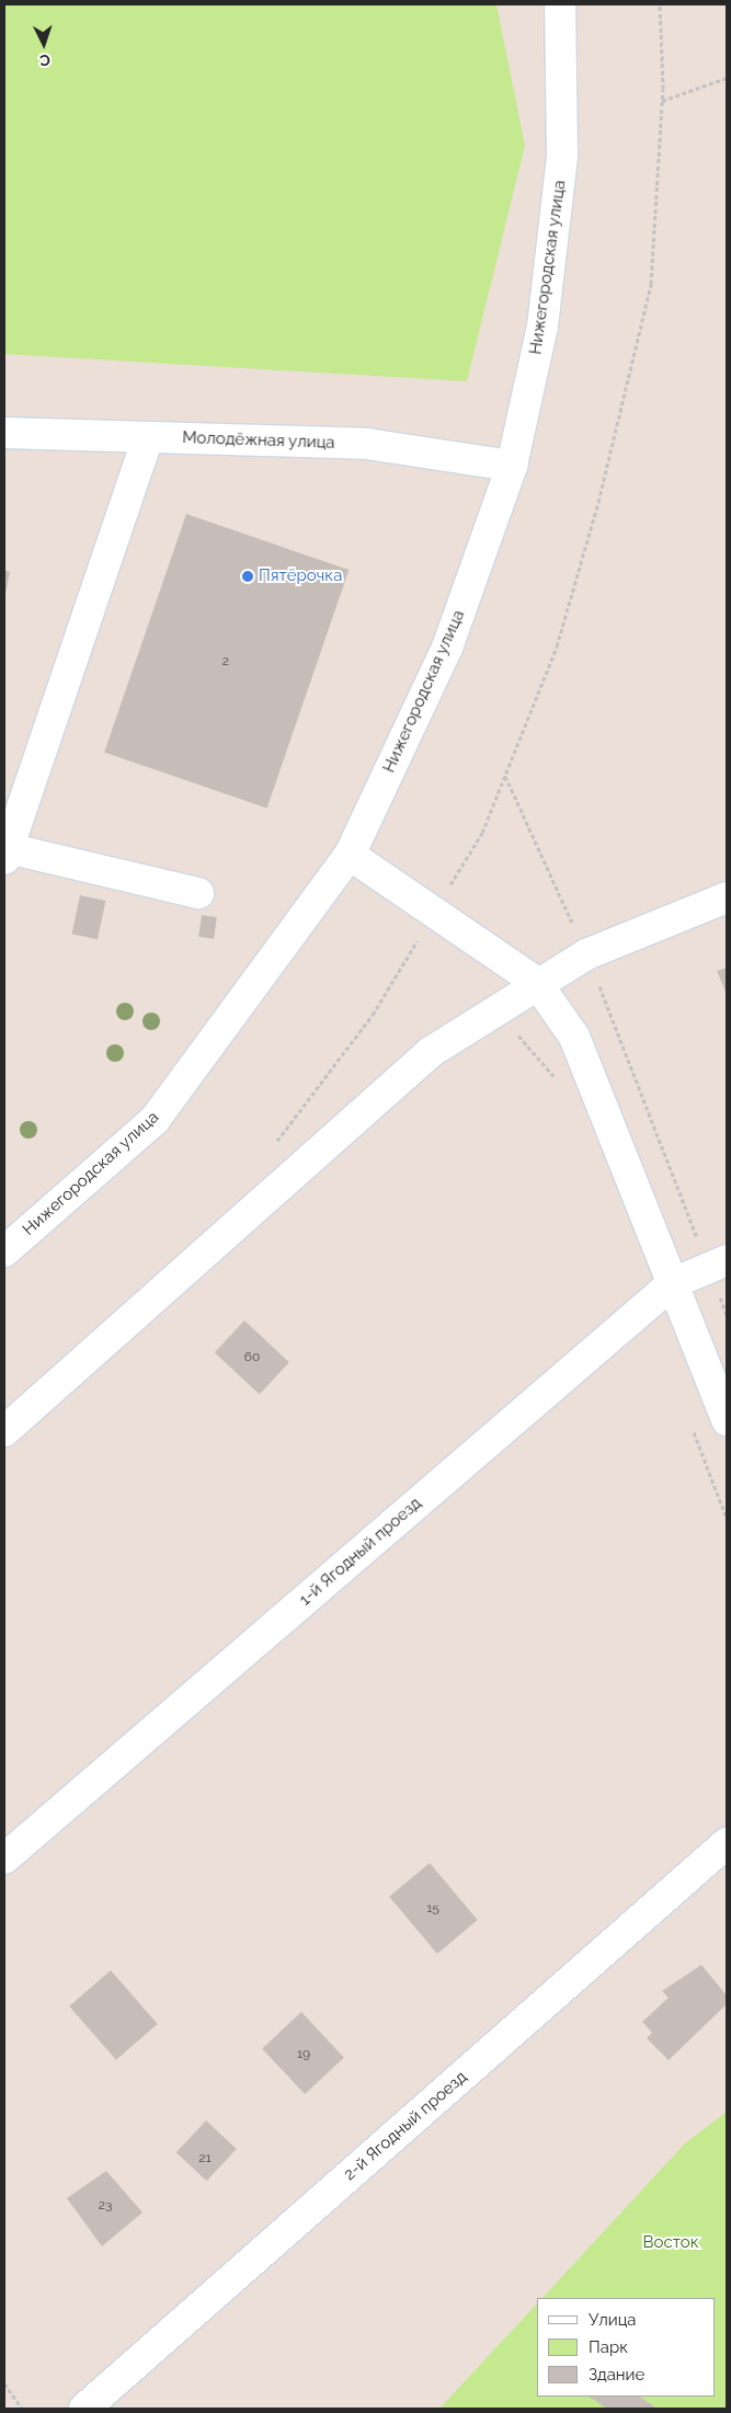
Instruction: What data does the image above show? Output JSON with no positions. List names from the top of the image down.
{
  "streets": {
    "street": [
      "Нижегородская улица",
      "Молодёжная улица",
      "1-й Ягодный проезд",
      "2-й Ягодный проезд"
    ]
  },
  "crossings": [
    ["Нижегородская улица", "Молодёжная улица"]
  ],
  "parks": ["Восток"],
  "places": ["Пятёрочка"],
  "house_numbers": [
    "2",
    "60",
    "15",
    "19",
    "21",
    "23"
  ],
  "legend": ["Улица", "Парк", "Здание"],
  "north": "bottom"
}
